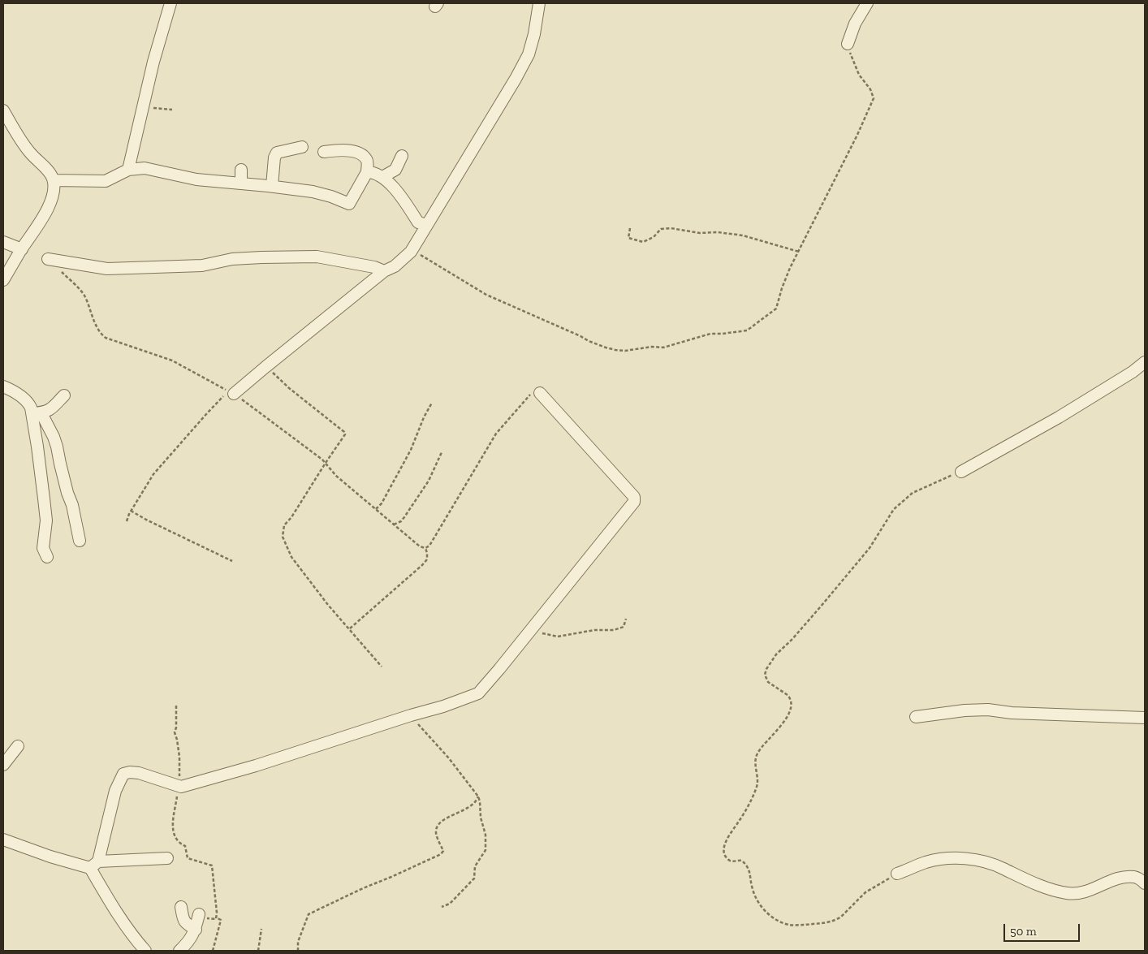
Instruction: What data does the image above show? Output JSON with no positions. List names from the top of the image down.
{
  "scale_bar": "50 m"
}
